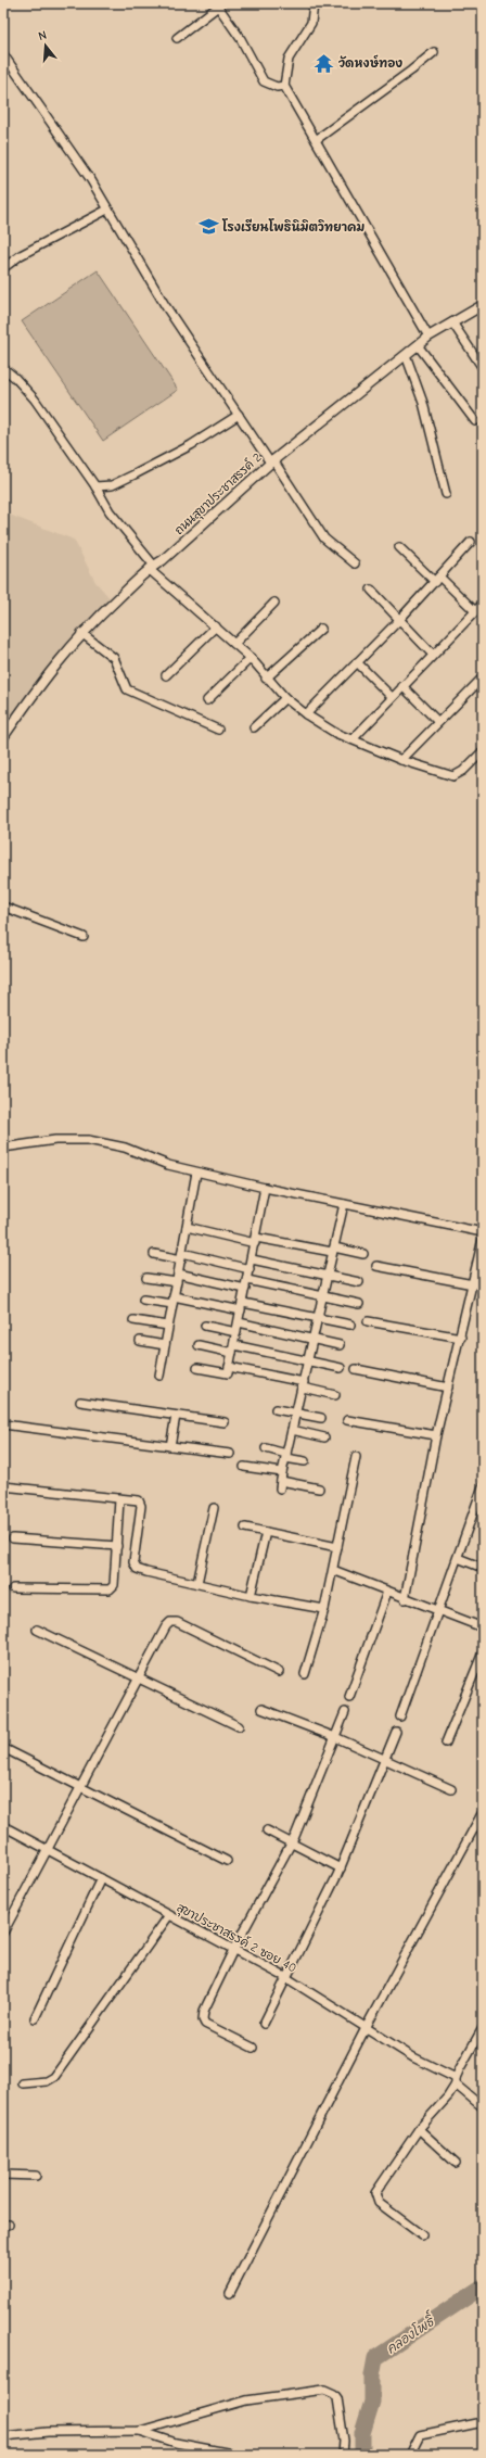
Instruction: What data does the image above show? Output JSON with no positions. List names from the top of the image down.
{
  "streets": {
    "street": ["ถนนสุขาประชาสรรค์ 2", "สุขาประชาสรรค์ 2 ซอย 40"]
  },
  "water": ["คลองโพธิ์"],
  "places": {
    "temple": ["วัดหงษ์ทอง"],
    "school or university": ["โรงเรียนโพธินิมิตวิทยาคม"]
  },
  "north": "top"
}
